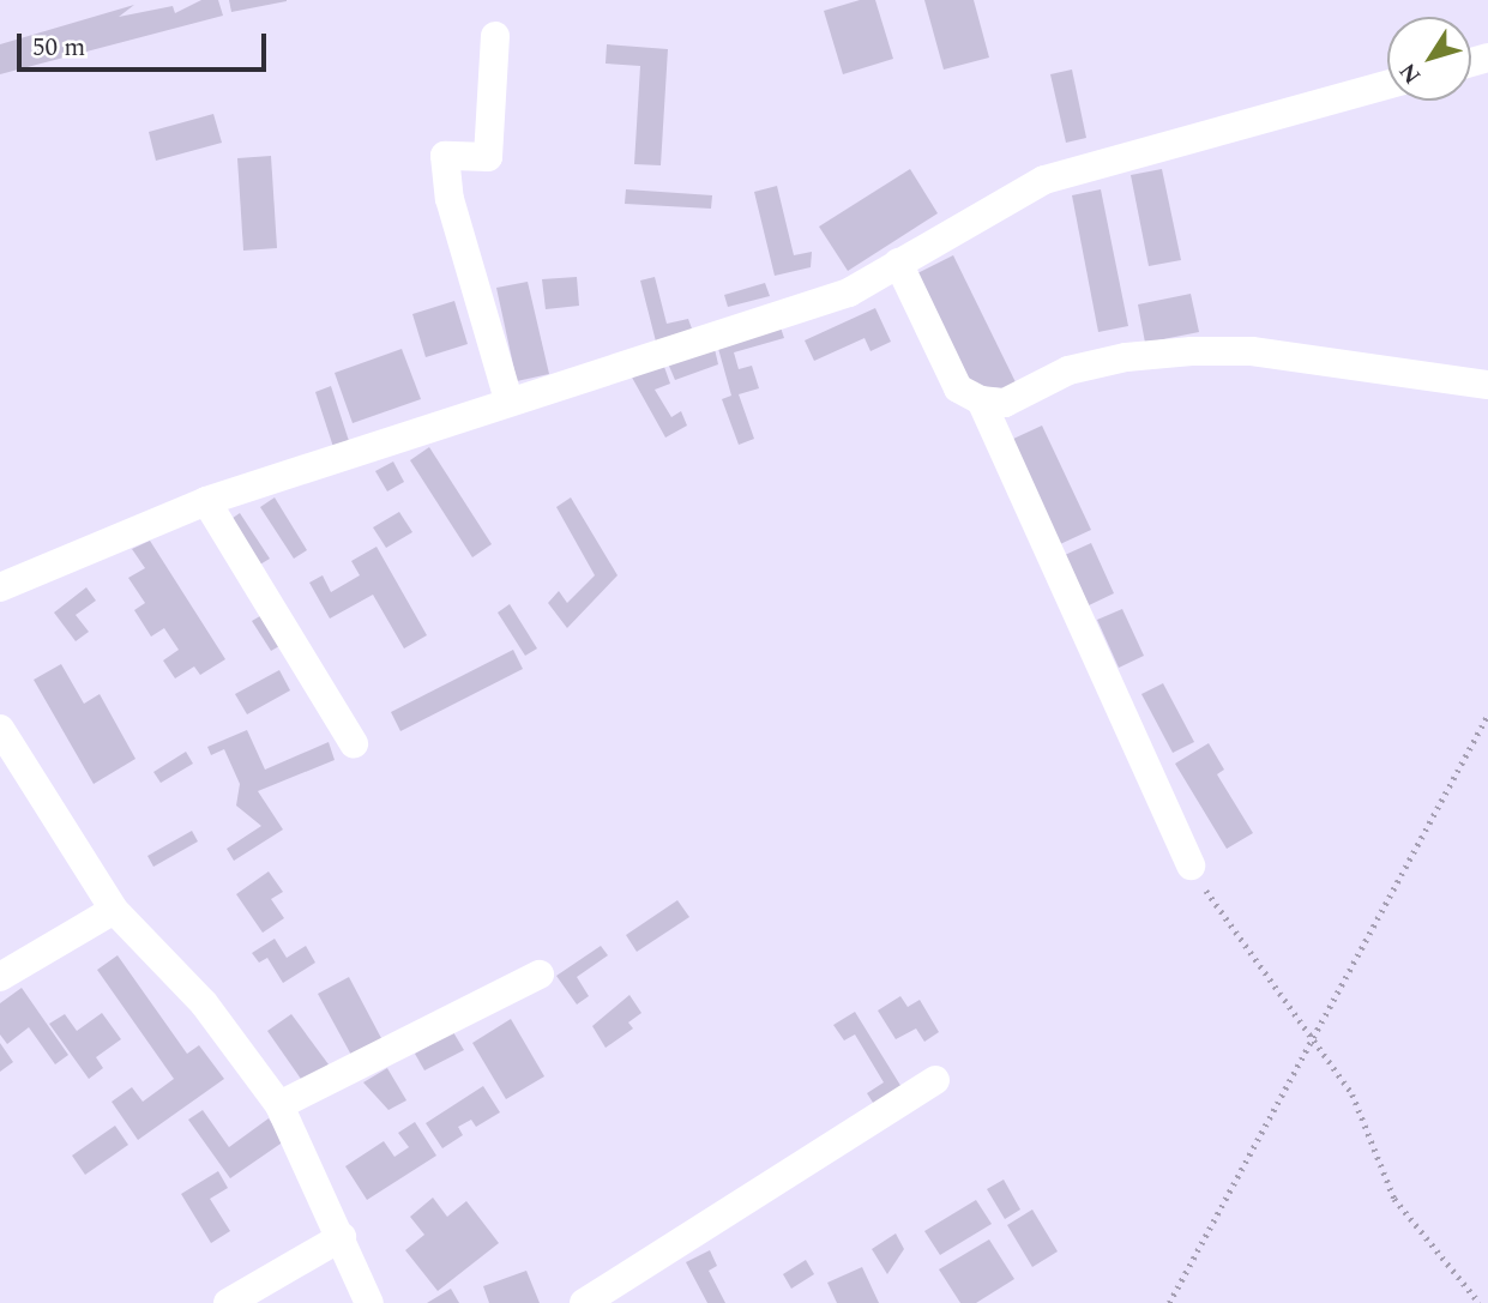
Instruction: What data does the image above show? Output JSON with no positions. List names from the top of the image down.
{
  "scale_bar": "50 m",
  "north": "bottom left"
}
